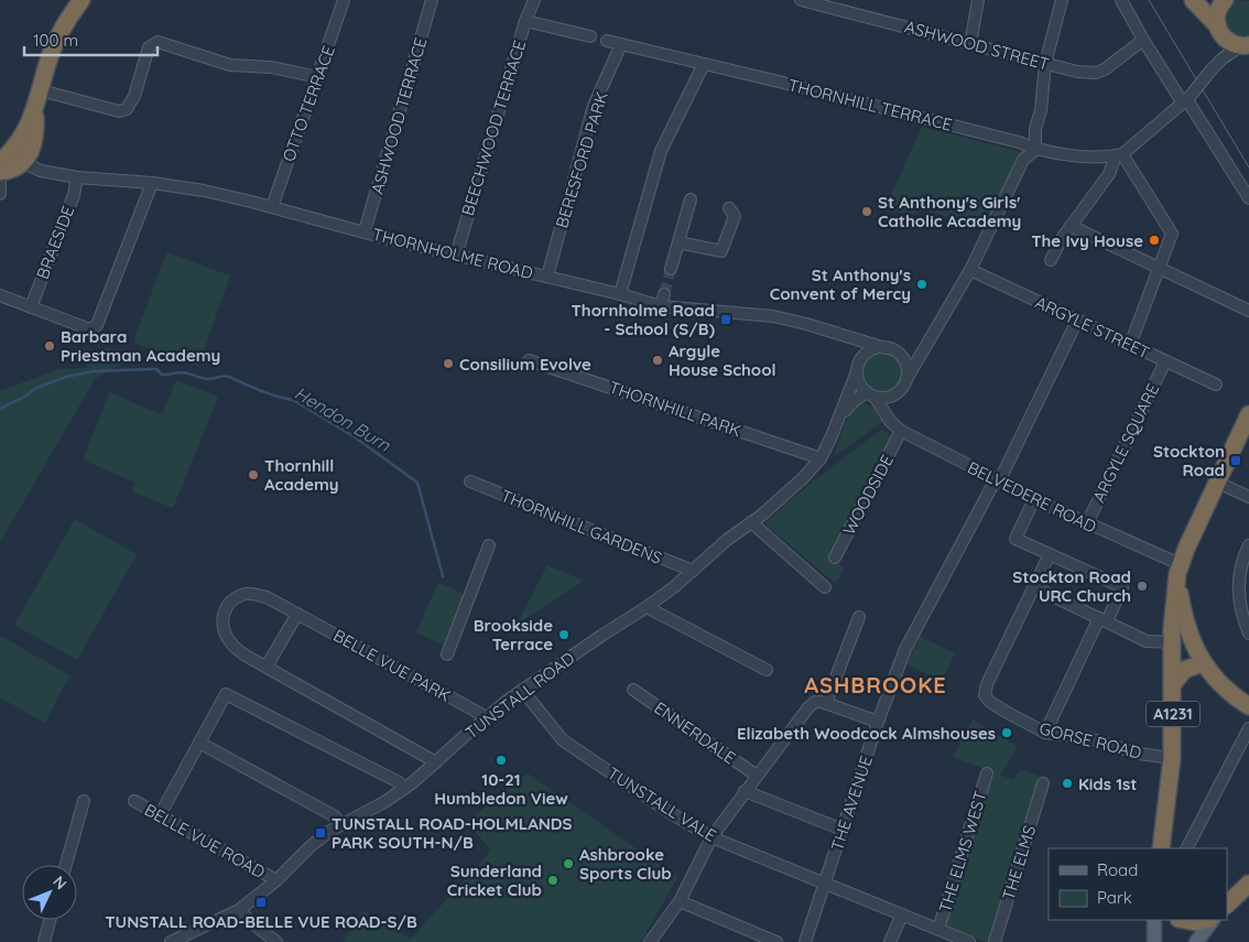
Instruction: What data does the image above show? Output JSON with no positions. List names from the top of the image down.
{
  "streets": {
    "highway": ["A1231"],
    "street": [
      "ASHWOOD STREET",
      "OTTO TERRACE",
      "THORNHILL TERRACE",
      "ASHWOOD TERRACE",
      "BEECHWOOD TERRACE",
      "BERESFORD PARK",
      "BRAESIDE",
      "THORNHOLME ROAD",
      "ARGYLE STREET",
      "THORNHILL PARK",
      "ARGYLE SQUARE",
      "WOODSIDE",
      "BELVEDERE ROAD",
      "THORNHILL GARDENS",
      "BELLE VUE PARK",
      "TUNSTALL ROAD",
      "ENNERDALE",
      "GORSE ROAD",
      "THE AVENUE",
      "TUNSTALL VALE",
      "BELLE VUE ROAD",
      "THE ELMS WEST",
      "THE ELMS"
    ]
  },
  "crossings": [
    ["OTTO TERRACE", "THORNHOLME ROAD"],
    ["THORNHILL TERRACE", "BERESFORD PARK"],
    ["ASHWOOD TERRACE", "THORNHOLME ROAD"],
    ["BEECHWOOD TERRACE", "THORNHOLME ROAD"],
    ["BERESFORD PARK", "THORNHOLME ROAD"],
    ["BRAESIDE", "THORNHOLME ROAD"],
    ["THORNHOLME ROAD", "BELVEDERE ROAD"],
    ["THORNHOLME ROAD", "TUNSTALL ROAD"],
    ["ARGYLE STREET", "ARGYLE SQUARE"],
    ["ARGYLE STREET", "THE AVENUE"],
    ["THORNHILL PARK", "TUNSTALL ROAD"],
    ["ARGYLE SQUARE", "BELVEDERE ROAD"],
    ["WOODSIDE", "BELVEDERE ROAD"],
    ["BELVEDERE ROAD", "TUNSTALL ROAD"],
    ["BELVEDERE ROAD", "A1231"],
    ["BELVEDERE ROAD", "THE AVENUE"],
    ["THORNHILL GARDENS", "TUNSTALL ROAD"],
    ["BELLE VUE PARK", "TUNSTALL ROAD"],
    ["TUNSTALL ROAD", "TUNSTALL VALE"],
    ["TUNSTALL ROAD", "BELLE VUE ROAD"],
    ["A1231", "GORSE ROAD"],
    ["THE AVENUE", "TUNSTALL VALE"],
    ["TUNSTALL VALE", "THE ELMS WEST"]
  ],
  "districts": ["ASHBROOKE"],
  "water": ["Hendon Burn"],
  "places": {
    "other": [
      "St Anthony's Girls' Catholic Academy",
      "The Ivy House",
      "St Anthony's Convent of Mercy",
      "Barbara Priestman Academy",
      "Argyle House School",
      "Consilium Evolve",
      "Thornhill Academy",
      "Stockton Road URC Church",
      "Brookside Terrace",
      "Elizabeth Woodcock Almshouses",
      "10-21 Humbledon View",
      "Kids 1st",
      "Ashbrooke Sports Club",
      "Sunderland Cricket Club"
    ],
    "transit": [
      "Thornholme Road - School (S/B)",
      "Stockton Road",
      "TUNSTALL ROAD-HOLMLANDS PARK SOUTH-N/B",
      "TUNSTALL ROAD-BELLE VUE ROAD-S/B"
    ]
  },
  "legend": ["Road", "Park"],
  "scale_bar": "100 m",
  "north": "top right"
}
